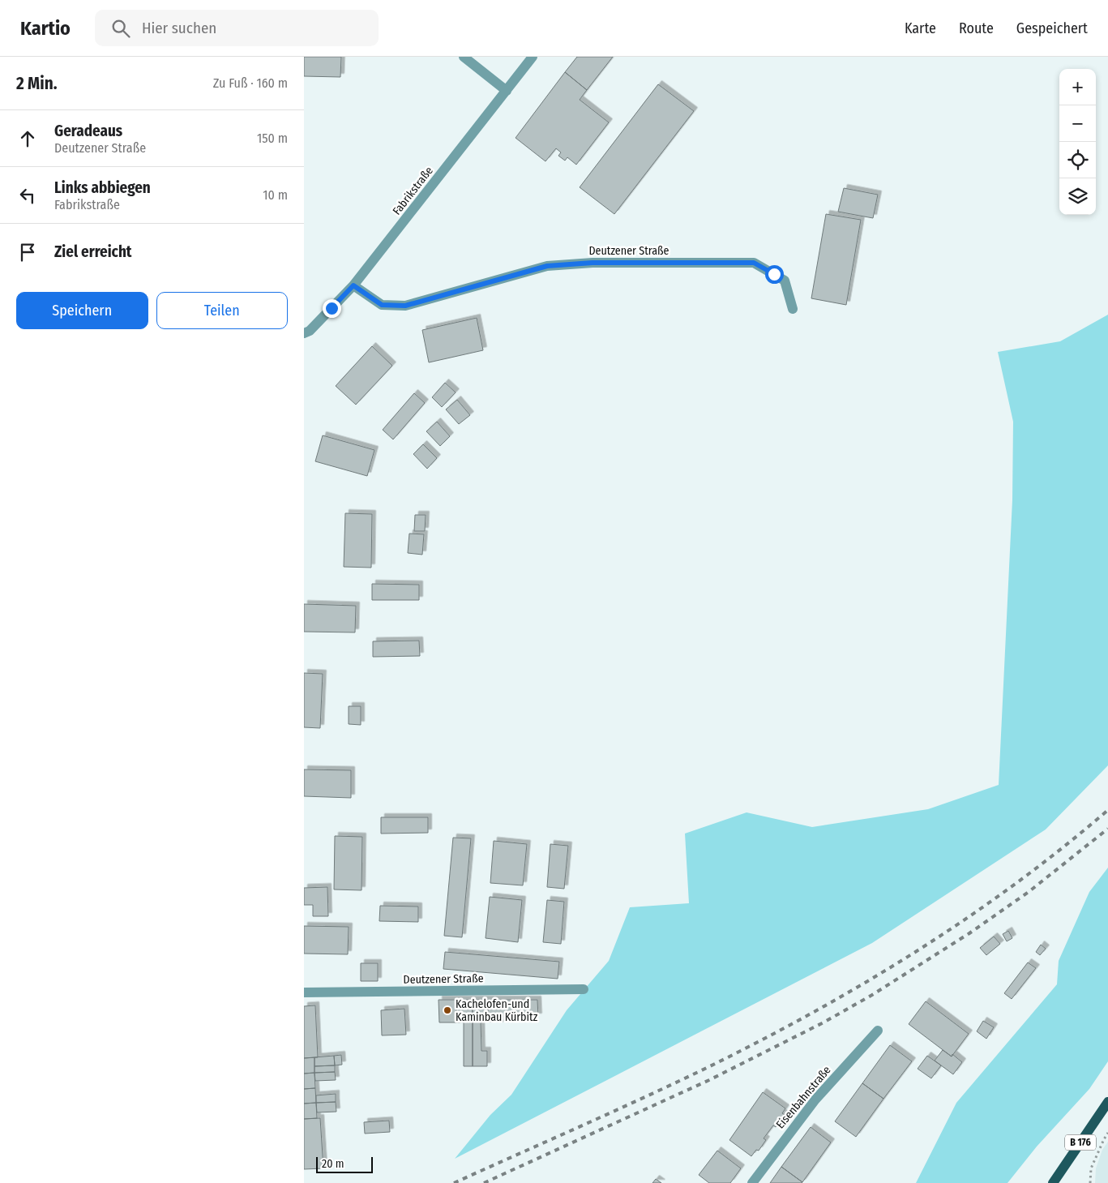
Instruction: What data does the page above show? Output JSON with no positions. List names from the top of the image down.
{
  "streets": {
    "main road": ["B 176"],
    "street": ["Fabrikstraße", "Deutzener Straße", "Eisenbahnstraße"]
  },
  "crossings": [
    ["Fabrikstraße", "Deutzener Straße"]
  ],
  "places": ["Kachelofen-und Kaminbau Kürbitz"],
  "scale_bar": "20 m",
  "page": {
    "header": "Kartio",
    "search": "Hier suchen",
    "nav": ["Karte", "Route", "Gespeichert"],
    "heading": ["2 Min.", "Zu Fuß · 160 m"],
    "map_buttons": ["+", "−"],
    "list": [
      ["Geradeaus", "Deutzener Straße", "150 m"],
      ["Links abbiegen", "Fabrikstraße", "10 m"],
      "Ziel erreicht"
    ],
    "buttons": ["Speichern", "Teilen"],
    "scale": "20 m"
  }
}
